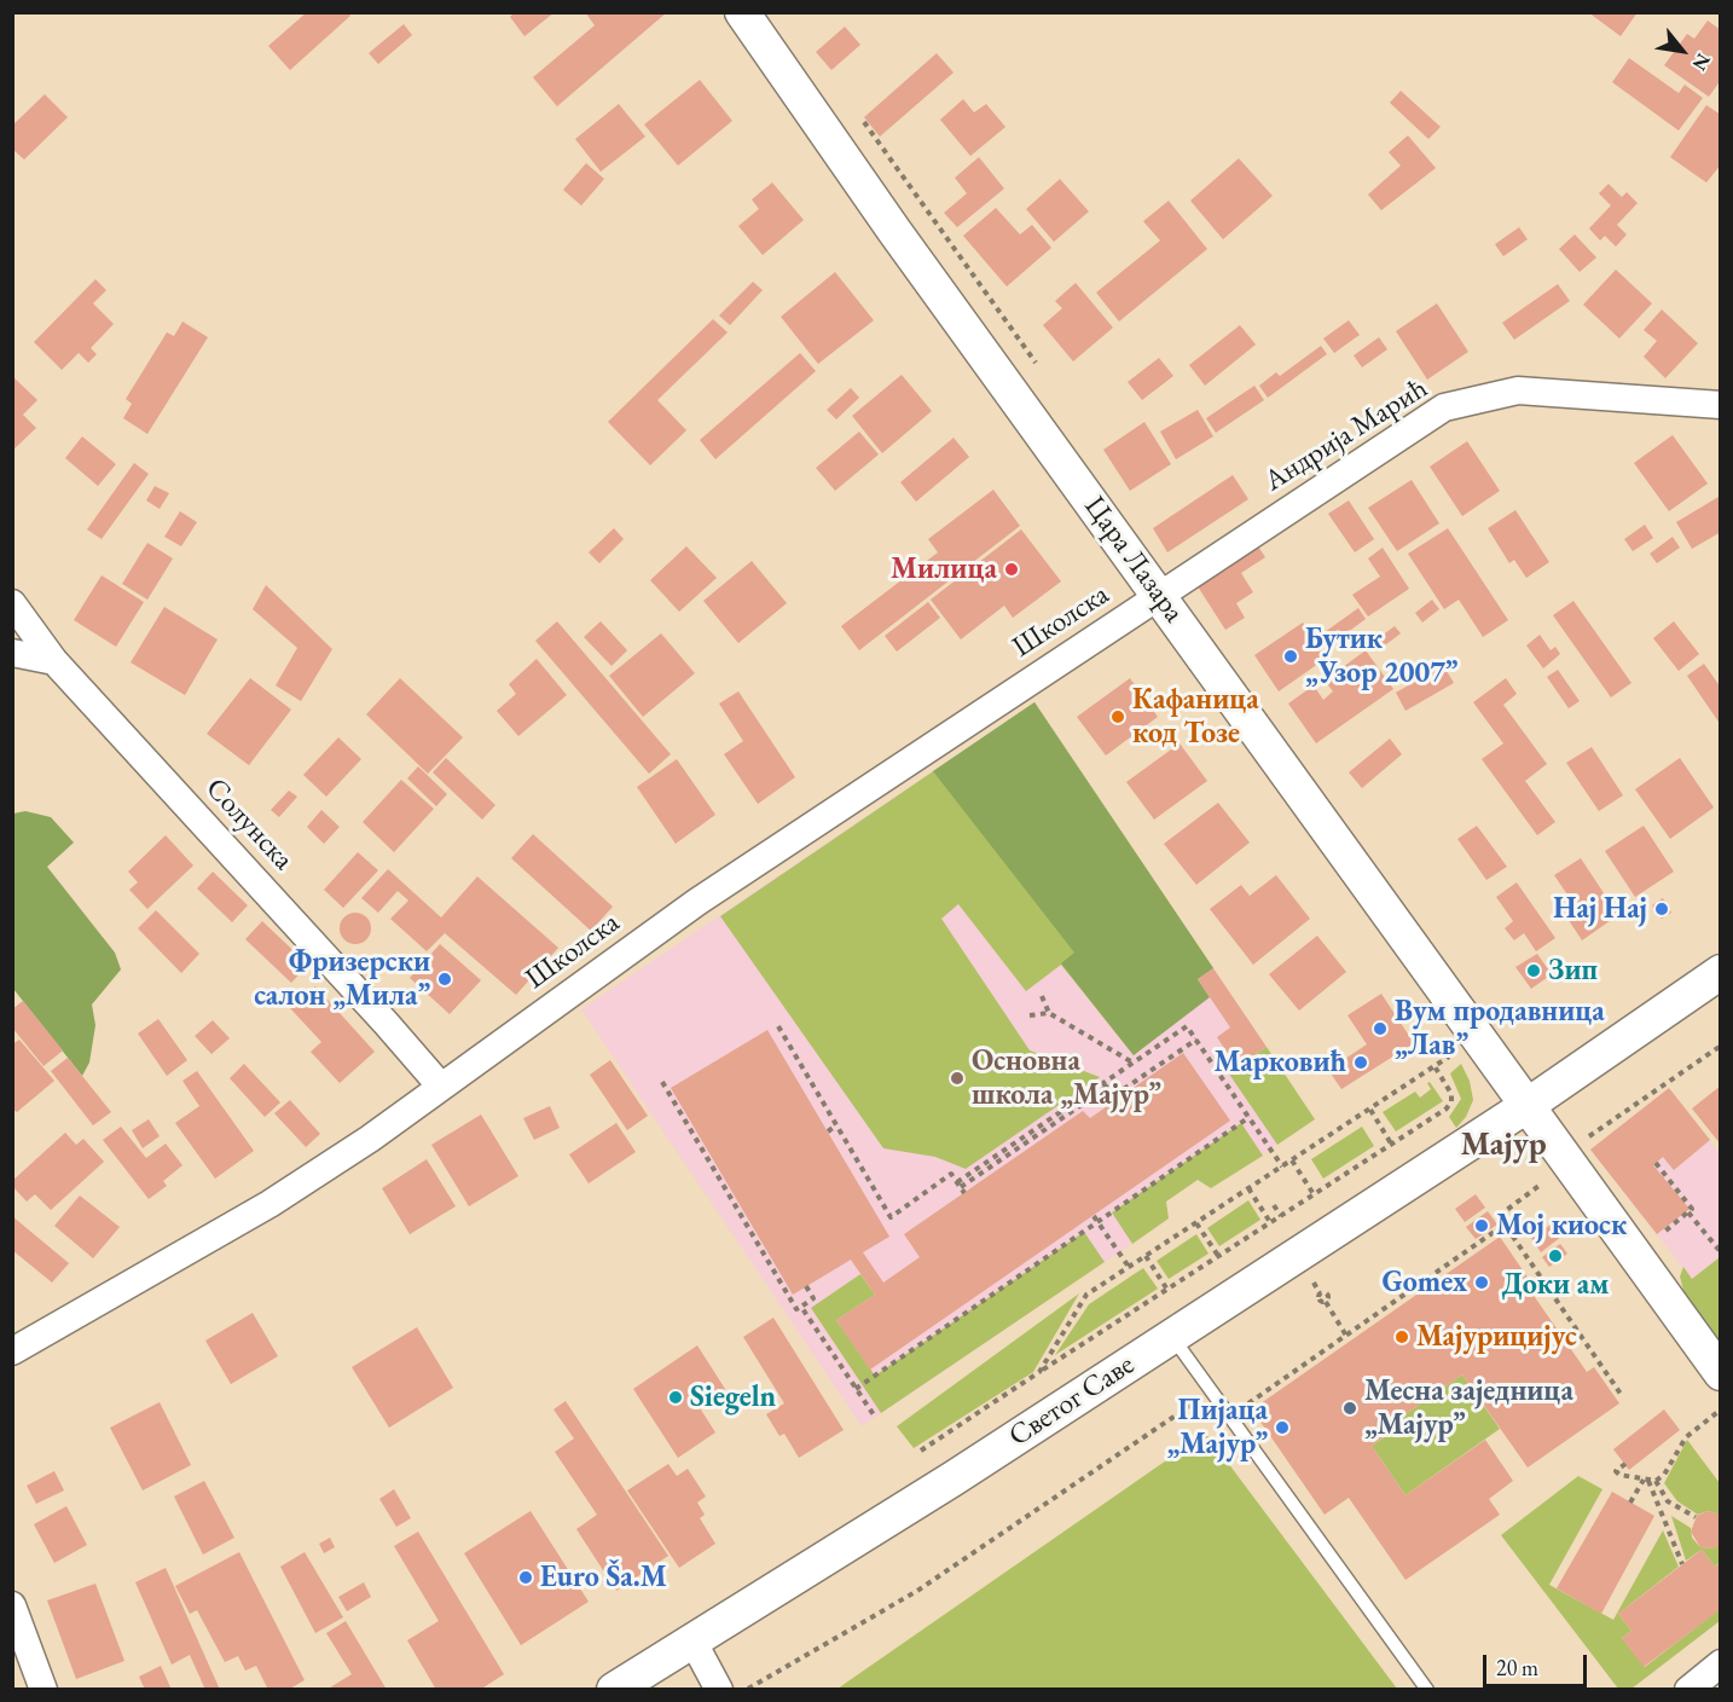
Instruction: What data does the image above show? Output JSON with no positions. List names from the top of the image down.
{
  "streets": {
    "street": [
      "Андрија Марић",
      "Цара Лазара",
      "Школска",
      "Солунска",
      "Светог Саве"
    ]
  },
  "crossings": [
    ["Андрија Марић", "Цара Лазара"],
    ["Андрија Марић", "Школска"],
    ["Цара Лазара", "Школска"],
    ["Цара Лазара", "Светог Саве"],
    ["Школска", "Солунска"]
  ],
  "districts": ["Мајур"],
  "places": [
    "Милица",
    "Бутик „Узор 2007”",
    "Кафаница код Тозе",
    "Нај Нај",
    "Зип",
    "Фризерски салон „Мила”",
    "Вум продавница „Лав”",
    "Марковић",
    "Основна школа „Мајур”",
    "Мој киоск",
    "Доки ам",
    "Gomex",
    "Мајурицијус",
    "Siegeln",
    "Месна заједница „Мајур”",
    "Пијаца „Мајур”",
    "Euro Ša.M"
  ],
  "scale_bar": "20 m",
  "north": "bottom right"
}
